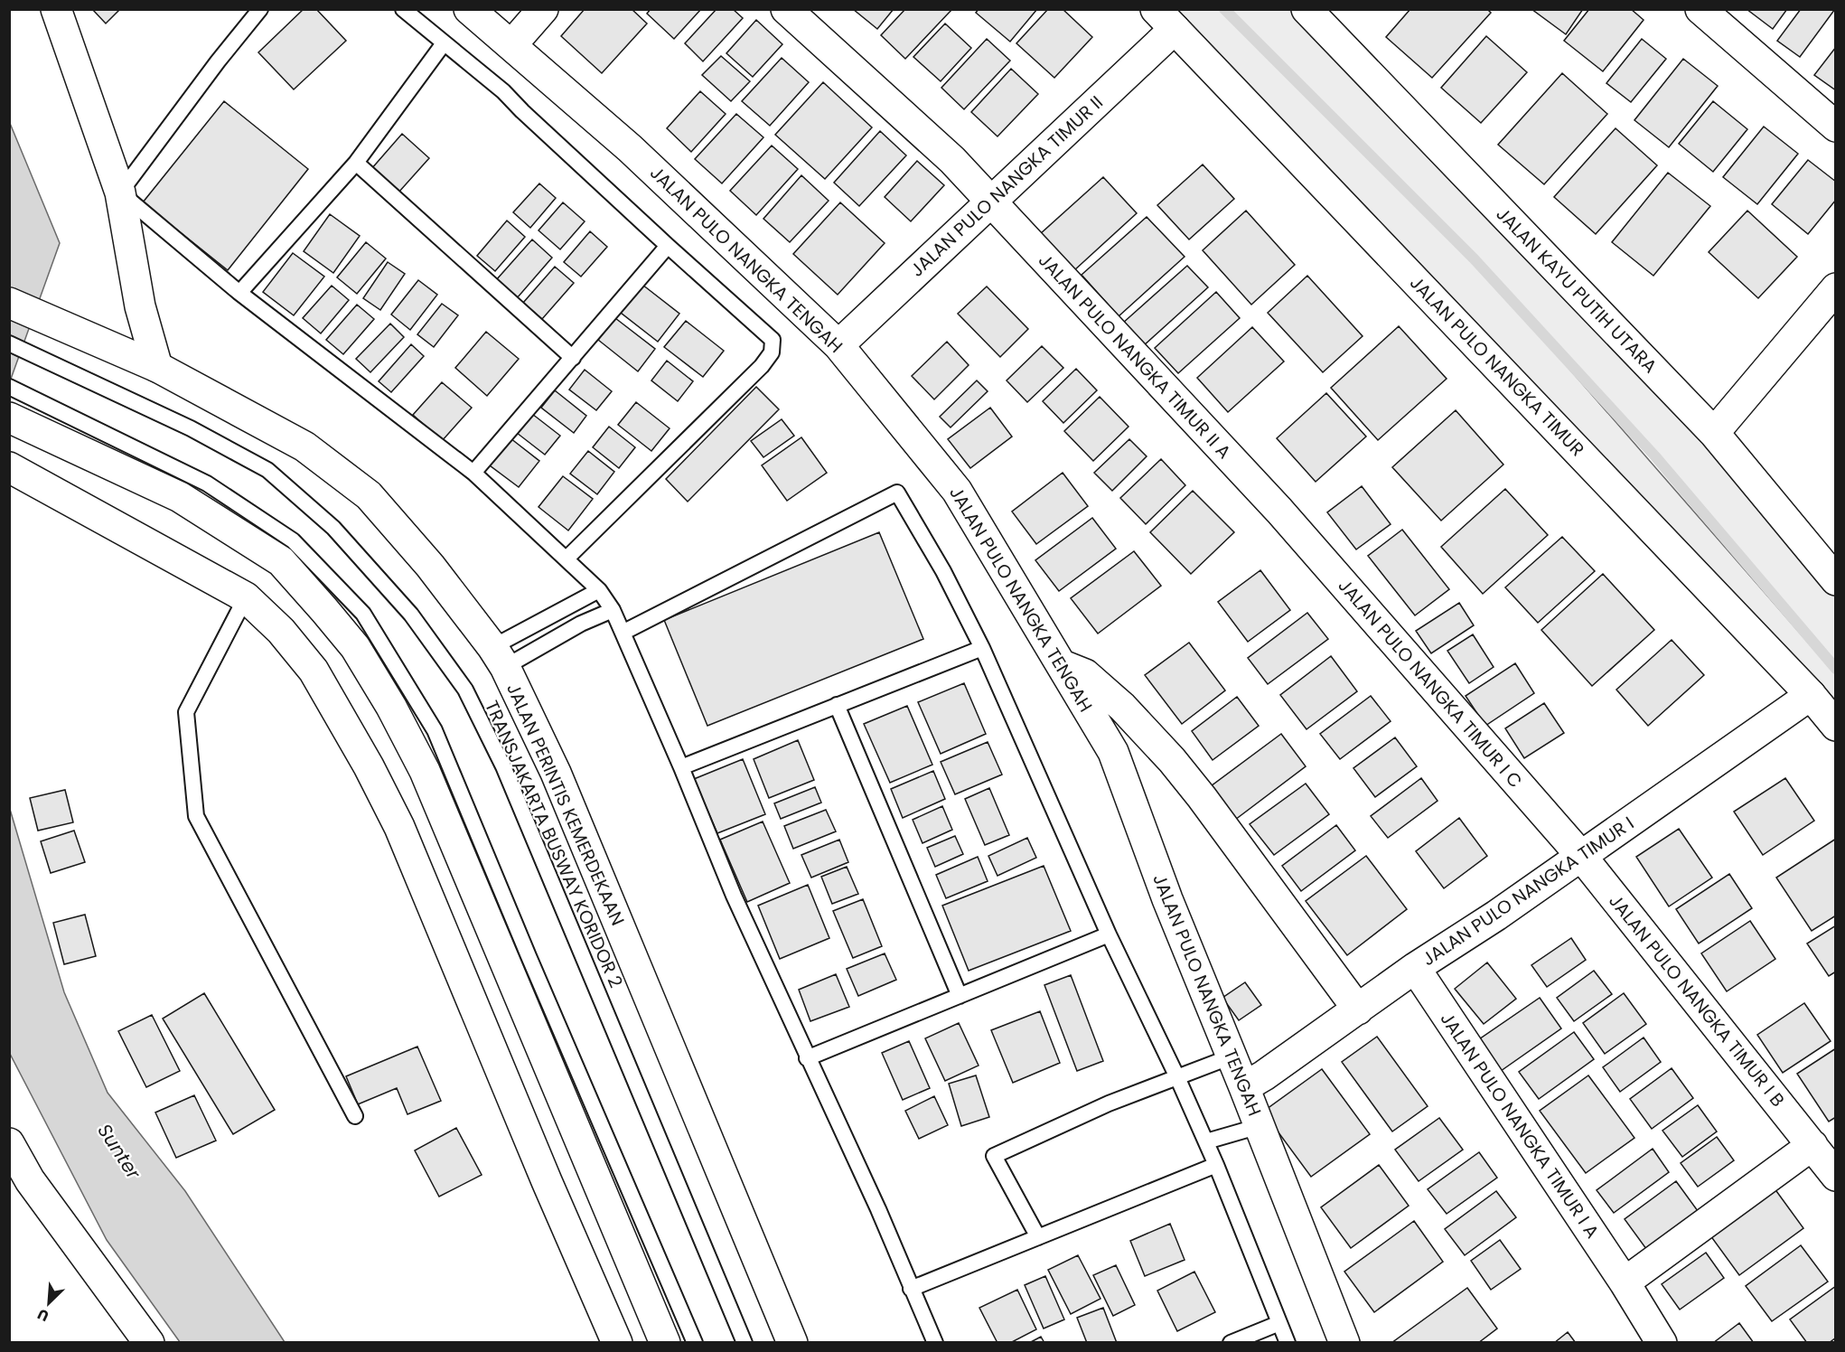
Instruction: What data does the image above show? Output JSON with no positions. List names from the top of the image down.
{
  "streets": {
    "main road": [
      "JALAN PULO NANGKA TIMUR II",
      "JALAN PULO NANGKA TENGAH",
      "JALAN KAYU PUTIH UTARA",
      "JALAN PULO NANGKA TIMUR II A",
      "JALAN PULO NANGKA TIMUR",
      "JALAN PULO NANGKA TIMUR I C",
      "JALAN PERINTIS KEMERDEKAAN",
      "JALAN PULO NANGKA TIMUR I",
      "JALAN PULO NANGKA TIMUR I B",
      "JALAN PULO NANGKA TIMUR I A"
    ],
    "lane": ["TRANSJAKARTA BUSWAY KORIDOR 2"]
  },
  "crossings": [
    ["JALAN PULO NANGKA TIMUR II", "JALAN PULO NANGKA TENGAH"],
    ["JALAN PULO NANGKA TIMUR II", "JALAN PULO NANGKA TIMUR II A"],
    ["JALAN PULO NANGKA TIMUR II", "JALAN PULO NANGKA TIMUR"],
    ["JALAN PULO NANGKA TENGAH", "JALAN PULO NANGKA TIMUR I"],
    ["JALAN PULO NANGKA TIMUR II A", "JALAN PULO NANGKA TIMUR I C"],
    ["JALAN PULO NANGKA TIMUR", "JALAN PULO NANGKA TIMUR I"],
    ["JALAN PULO NANGKA TIMUR I C", "JALAN PULO NANGKA TIMUR I"],
    ["JALAN PULO NANGKA TIMUR I C", "JALAN PULO NANGKA TIMUR I B"],
    ["JALAN PULO NANGKA TIMUR I", "JALAN PULO NANGKA TIMUR I B"],
    ["JALAN PULO NANGKA TIMUR I", "JALAN PULO NANGKA TIMUR I A"]
  ],
  "water": ["Sunter"],
  "north": "bottom left"
}
